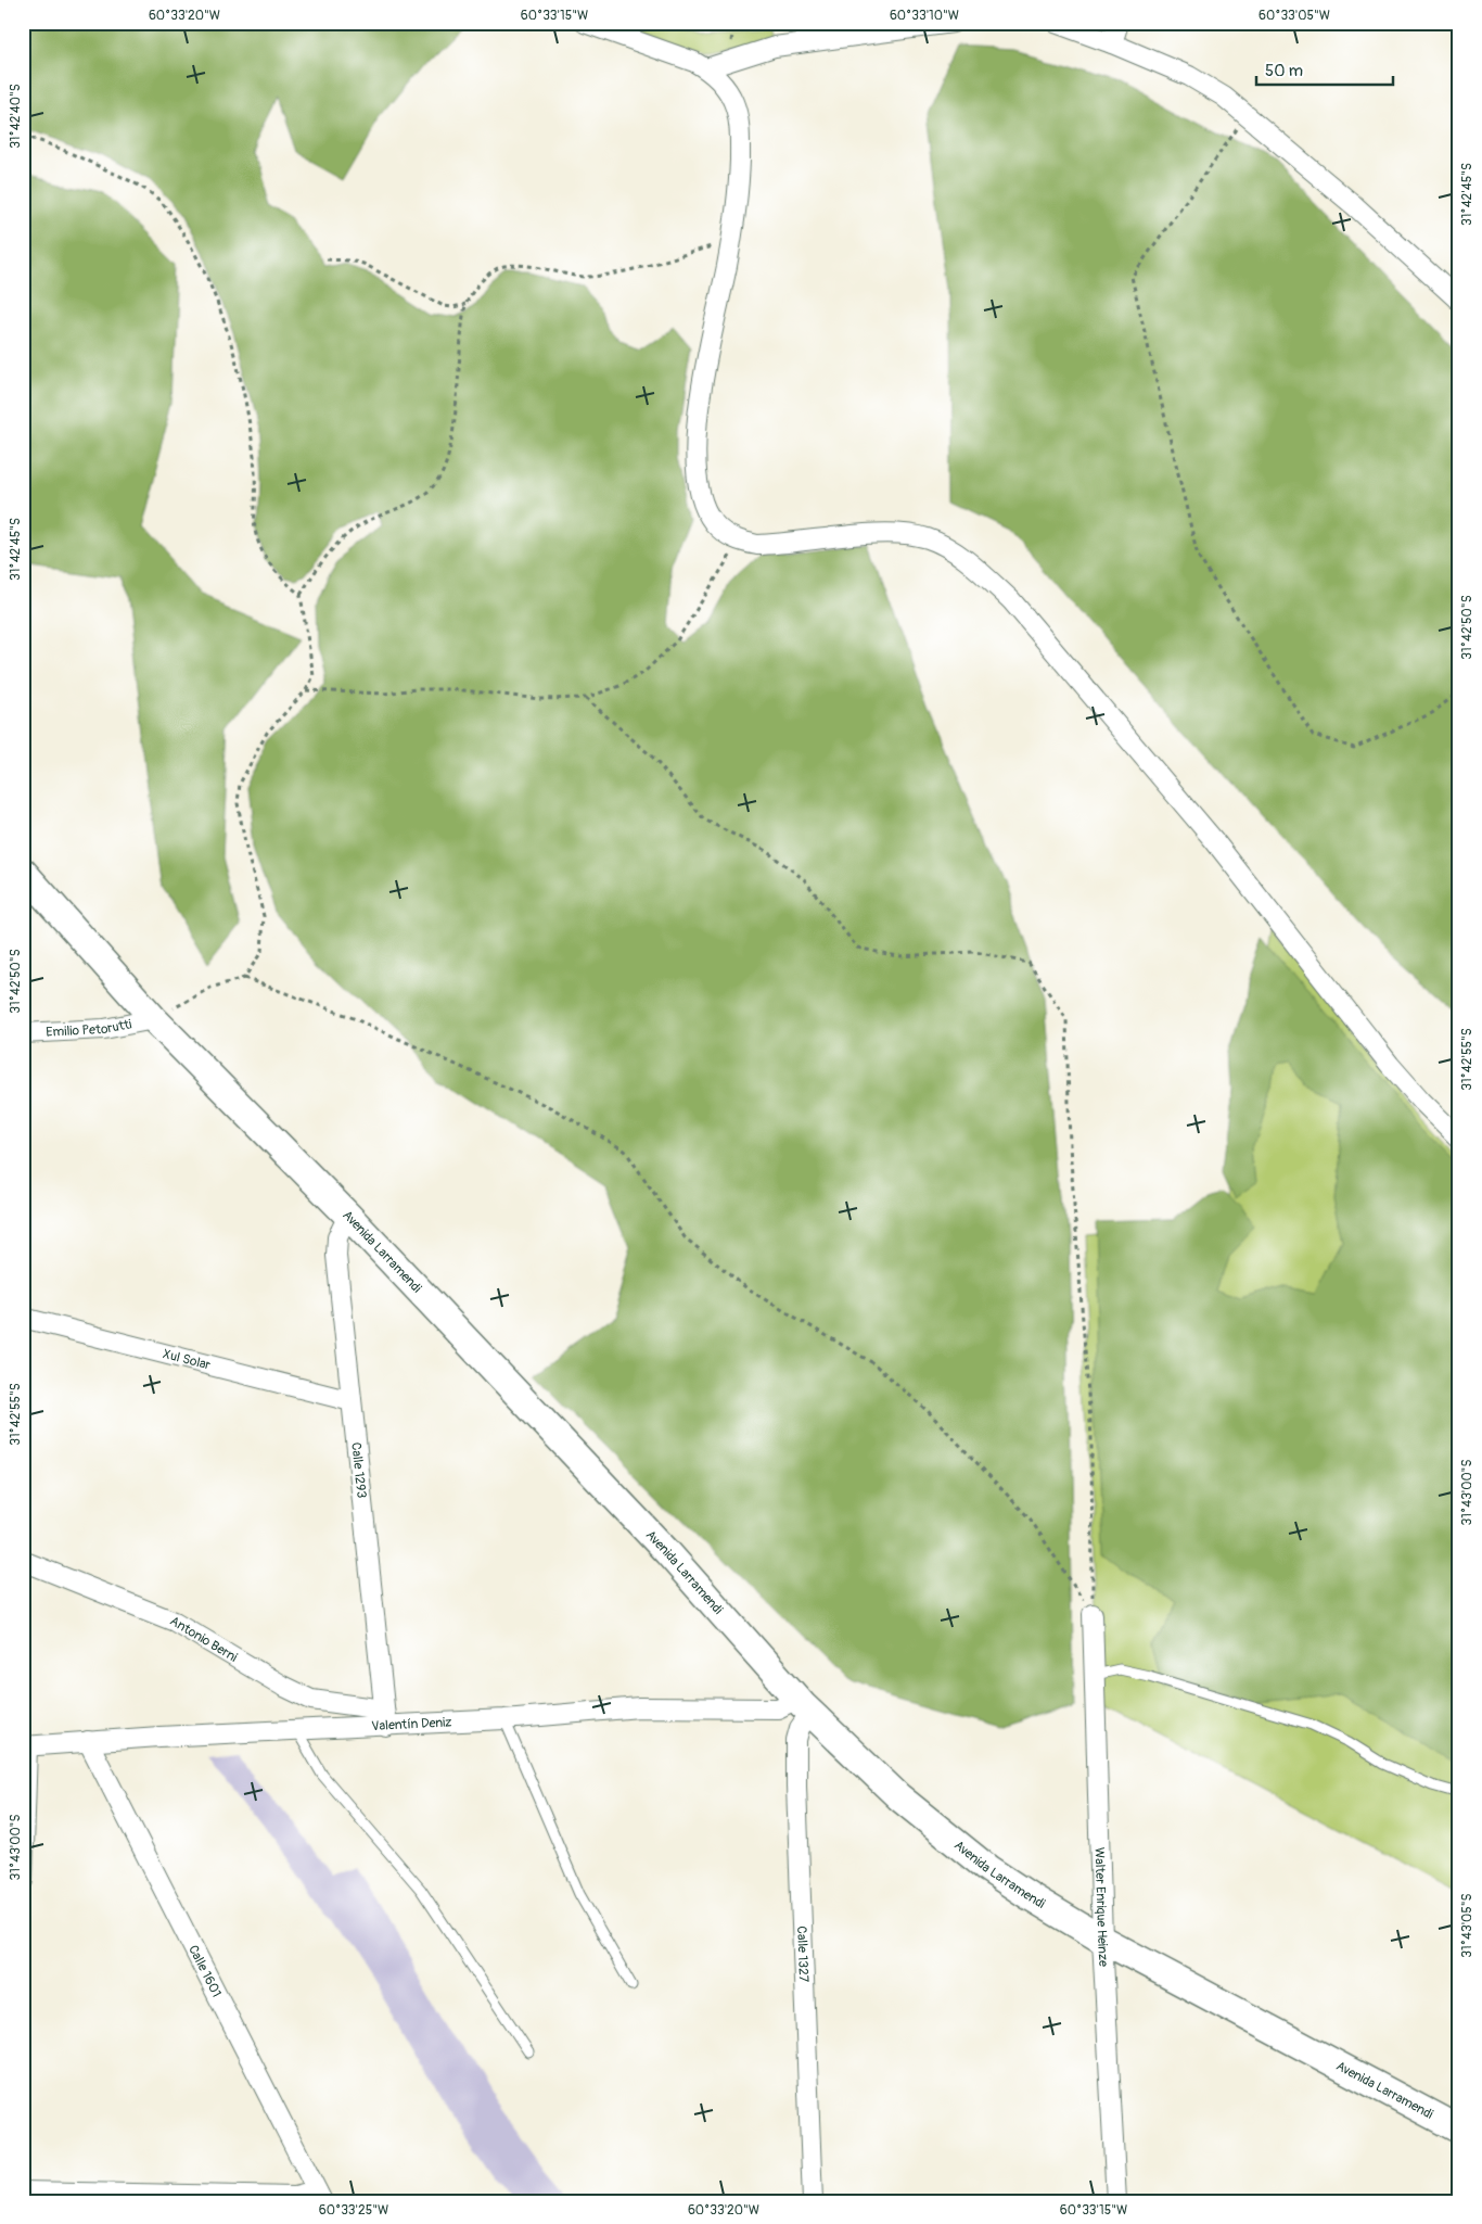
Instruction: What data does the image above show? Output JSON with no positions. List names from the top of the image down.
{
  "streets": {
    "main road": ["Avenida Larramendi"],
    "street": [
      "Emilio Petorutti",
      "Xul Solar",
      "Calle 1293",
      "Antonio Berni",
      "Valentín Deniz",
      "Walter Enrique Heinze",
      "Calle 1327",
      "Calle 1601"
    ]
  },
  "crossings": [
    ["Emilio Petorutti", "Avenida Larramendi"],
    ["Avenida Larramendi", "Calle 1293"],
    ["Avenida Larramendi", "Valentín Deniz"],
    ["Avenida Larramendi", "Walter Enrique Heinze"],
    ["Avenida Larramendi", "Calle 1327"],
    ["Xul Solar", "Calle 1293"],
    ["Calle 1293", "Antonio Berni"],
    ["Calle 1293", "Valentín Deniz"],
    ["Antonio Berni", "Valentín Deniz"],
    ["Valentín Deniz", "Calle 1327"],
    ["Valentín Deniz", "Calle 1601"]
  ],
  "scale_bar": "50 m",
  "coordinates": [
    "60°33'20\"W",
    "60°33'15\"W",
    "60°33'10\"W",
    "60°33'05\"W",
    "31°42'40\"S",
    "31°42'45\"S",
    "31°42'50\"S",
    "31°42'55\"S",
    "31°43'00\"S",
    "31°43'05\"S",
    "60°33'25\"W"
  ]
}
